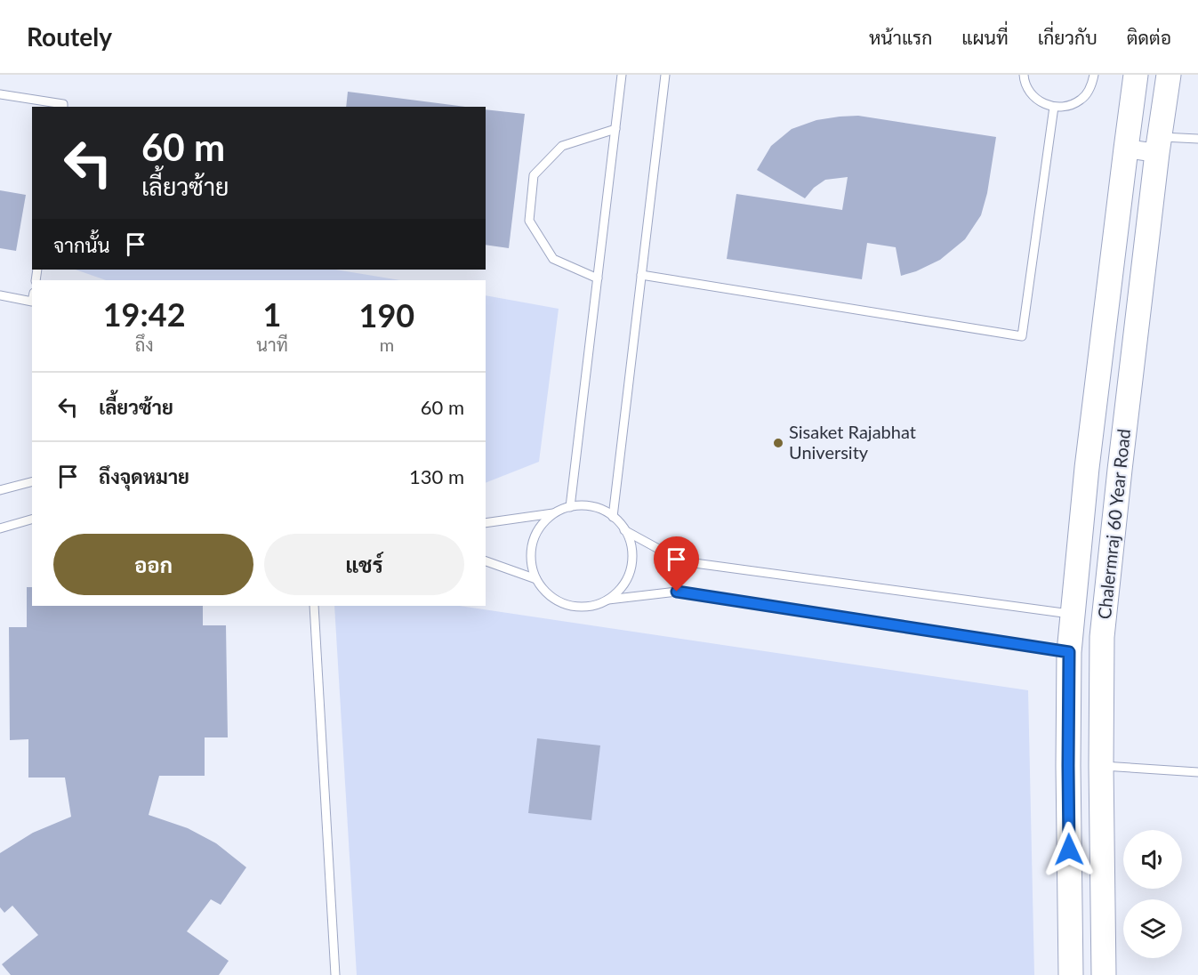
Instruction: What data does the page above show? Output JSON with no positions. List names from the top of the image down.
{
  "streets": {
    "street": ["Chalermraj 60 Year Road"]
  },
  "places": ["Sisaket Rajabhat University"],
  "page": {
    "header": "Routely",
    "nav": [
      "หน้าแรก",
      "แผนที่",
      "เกี่ยวกับ",
      "ติดต่อ"
    ],
    "turn": ["60 m", "เลี้ยวซ้าย"],
    "then": "จากนั้น",
    "eta": [
      "19:42",
      "ถึง",
      "1",
      "นาที",
      "190",
      "m"
    ],
    "list": [
      {
        "name": "เลี้ยวซ้าย",
        "value": "60 m"
      },
      {
        "name": "ถึงจุดหมาย",
        "value": "130 m"
      }
    ],
    "buttons": ["ออก", "แชร์"]
  }
}
